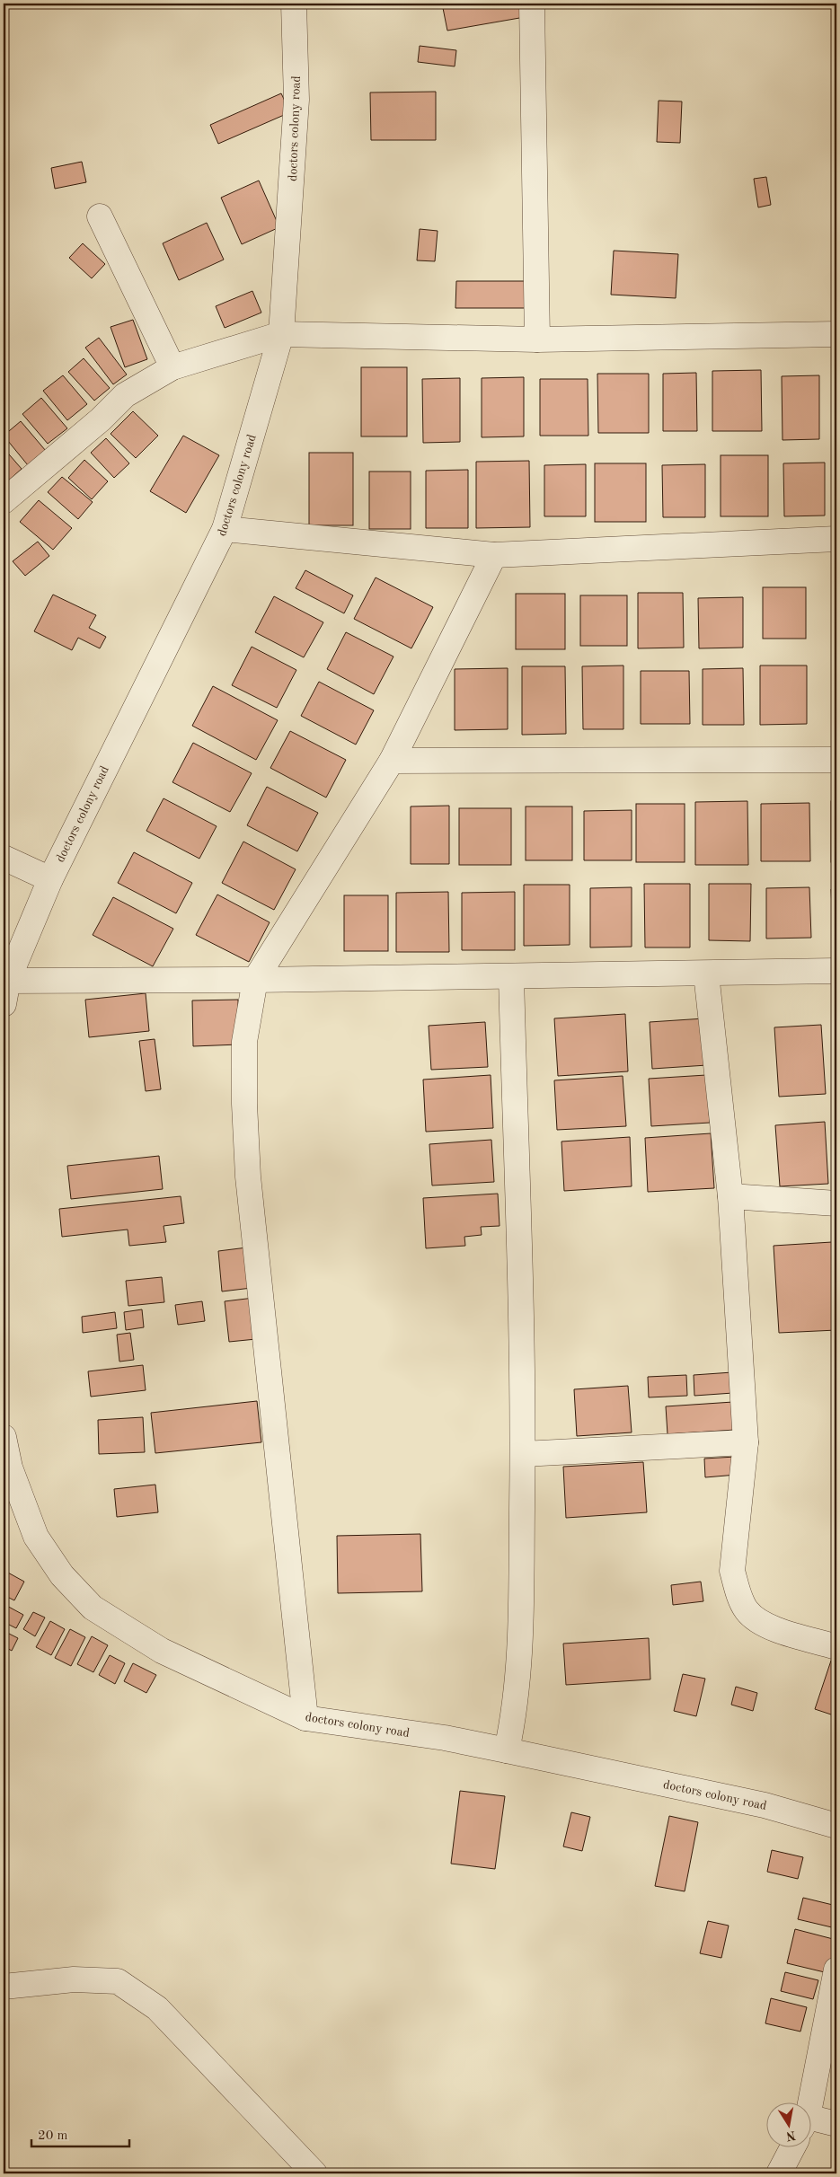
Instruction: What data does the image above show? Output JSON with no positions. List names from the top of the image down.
{
  "streets": {
    "street": ["doctors colony road"]
  },
  "scale_bar": "20 m",
  "north": "bottom"
}
